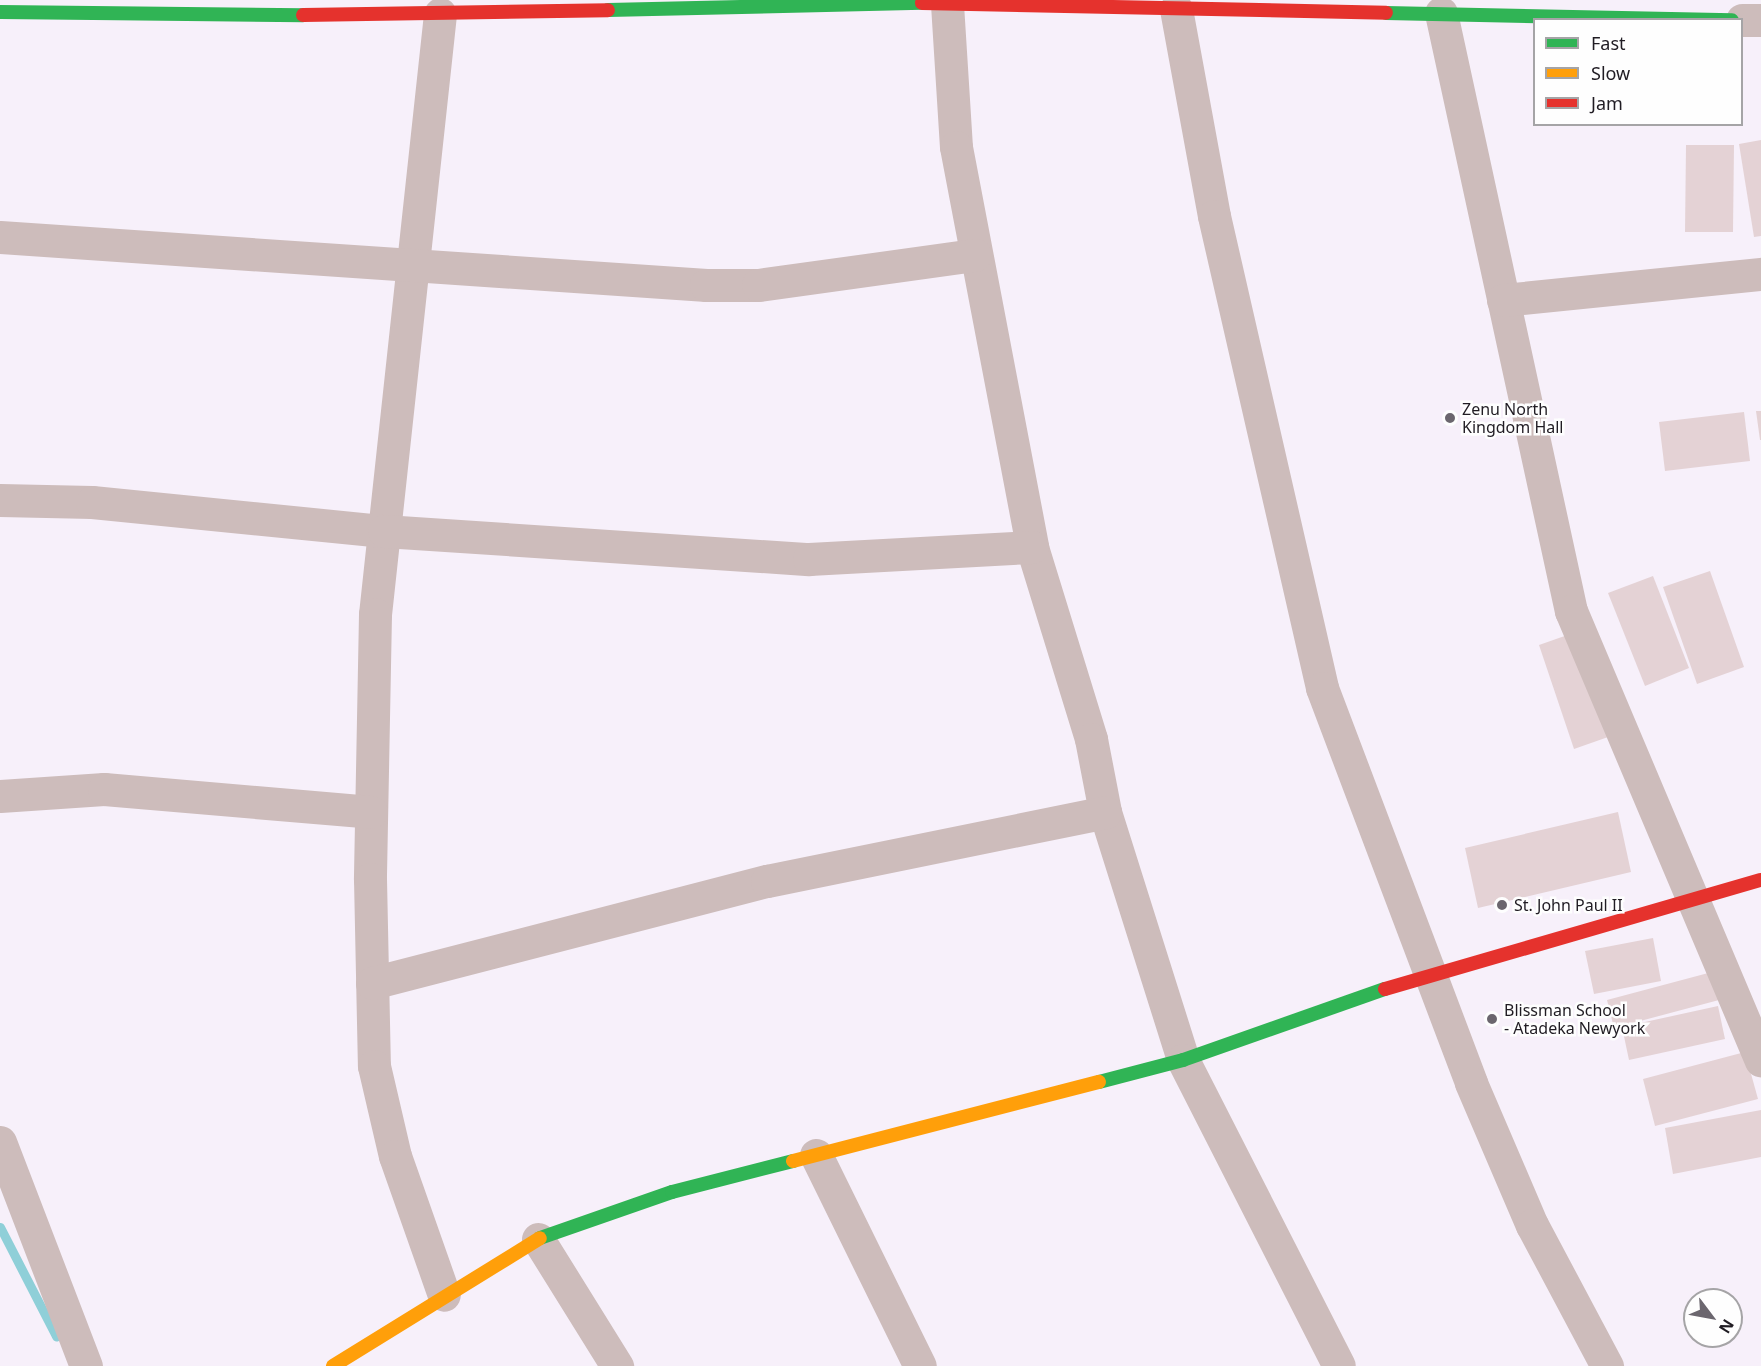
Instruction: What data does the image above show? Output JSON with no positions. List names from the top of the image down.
{
  "places": ["Zenu North Kingdom Hall", "St. John Paul II", "Blissman School - Atadeka Newyork"],
  "legend": ["Fast", "Slow", "Jam"],
  "north": "bottom right"
}
